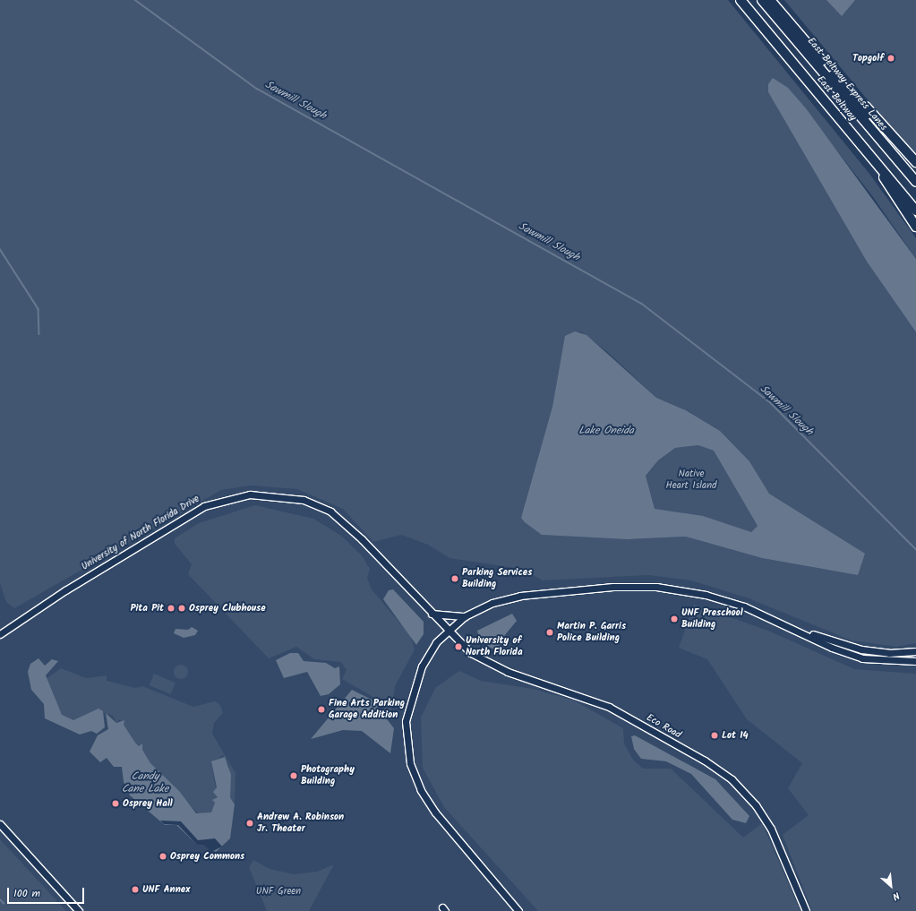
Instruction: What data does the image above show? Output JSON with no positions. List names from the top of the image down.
{
  "streets": {
    "highway": ["East Beltway Express Lanes", "East Beltway"],
    "street": ["University of North Florida Drive", "Eco Road"]
  },
  "crossings": [
    ["University of North Florida Drive", "Eco Road"]
  ],
  "water": ["Sawmill Slough", "Lake Oneida", "Candy Cane Lake"],
  "parks": ["Native Heart Island", "UNF Green"],
  "places": [
    "Topgolf",
    "Parking Services Building",
    "Pita Pit",
    "Osprey Clubhouse",
    "UNF Preschool Building",
    "Martin P. Garris Police Building",
    "University of North Florida",
    "Fine Arts Parking Garage Addition",
    "Lot 14",
    "Photography Building",
    "Osprey Hall",
    "Andrew A. Robinson Jr. Theater",
    "Osprey Commons",
    "UNF Annex"
  ],
  "scale_bar": "100 m",
  "north": "bottom right"
}
